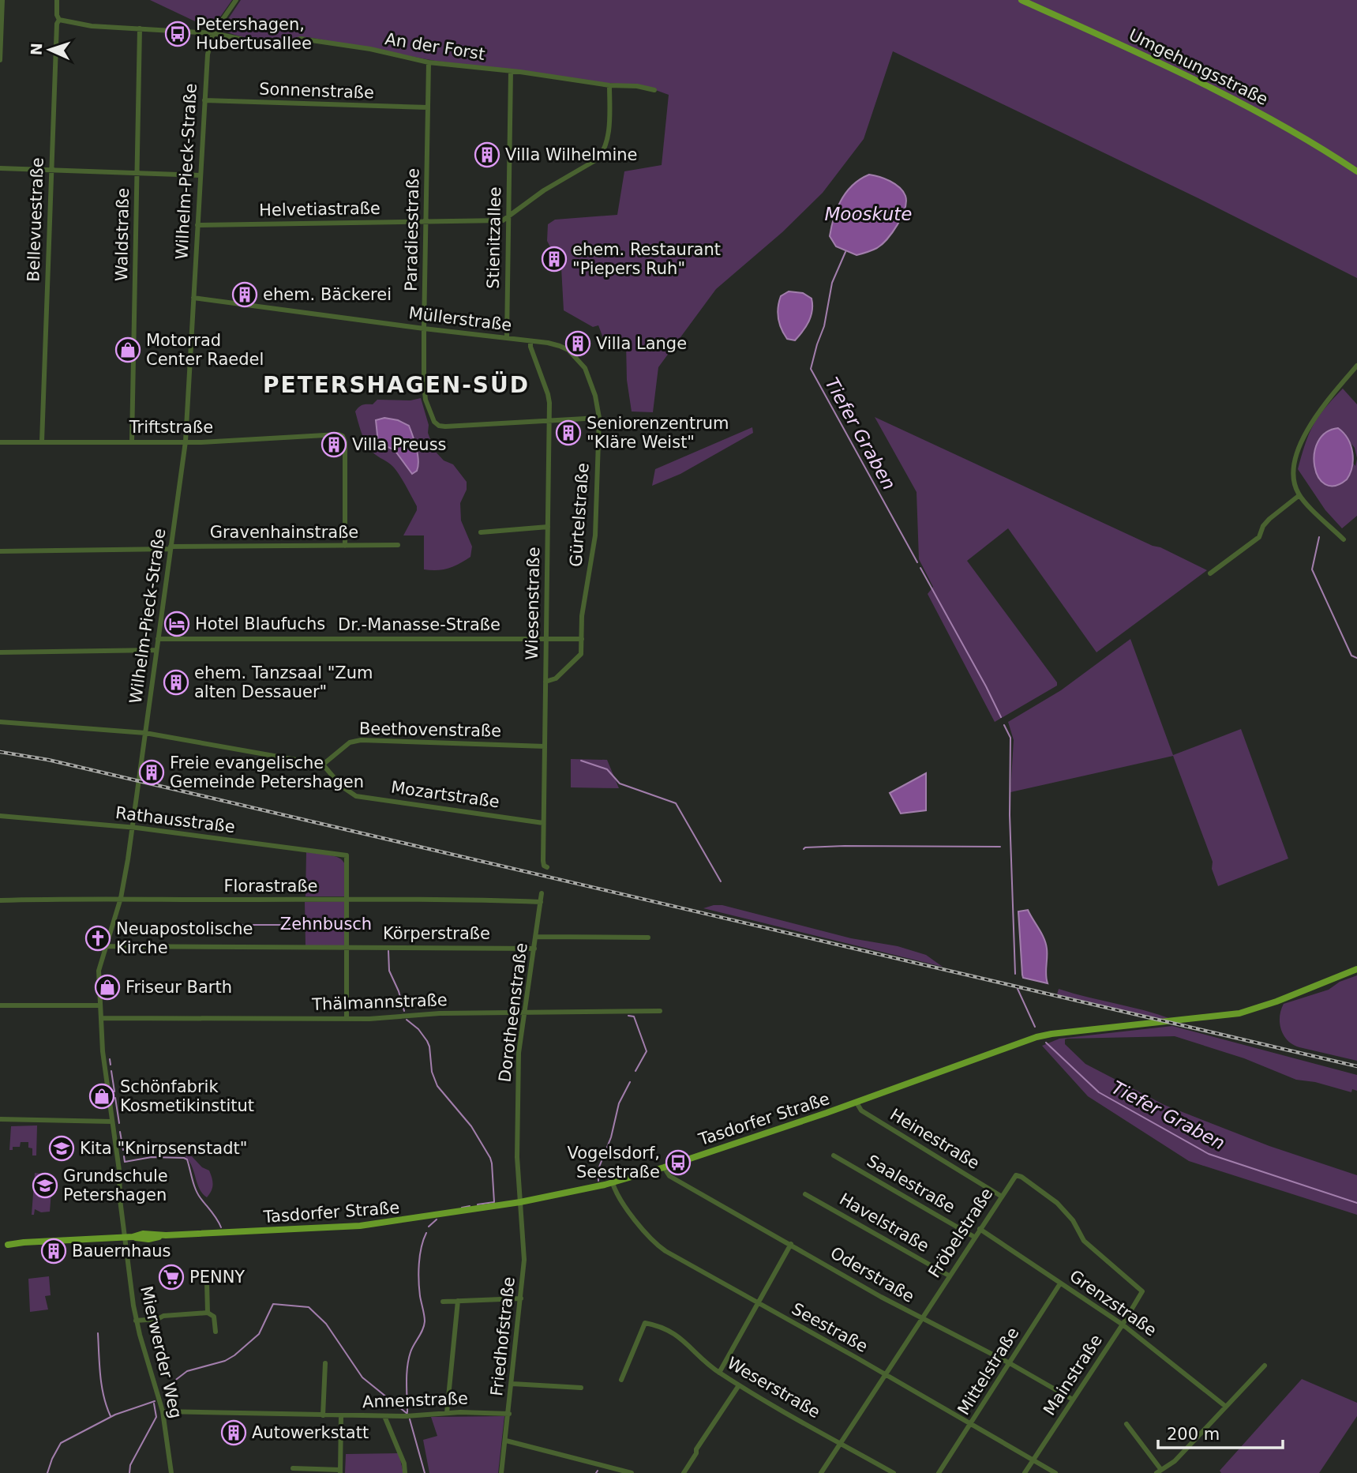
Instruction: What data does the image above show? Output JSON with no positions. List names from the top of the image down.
{
  "streets": {
    "main road": ["Umgehungsstraße", "Tasdorfer Straße"],
    "street": [
      "An der Forst",
      "Sonnenstraße",
      "Wilhelm-Pieck-Straße",
      "Helvetiastraße",
      "Bellevuestraße",
      "Paradiesstraße",
      "Waldstraße",
      "Stienitzallee",
      "Müllerstraße",
      "Triftstraße",
      "Gürtelstraße",
      "Gravenhainstraße",
      "Wiesenstraße",
      "Dr.-Manasse-Straße",
      "Beethovenstraße",
      "Mozartstraße",
      "Rathausstraße",
      "Florastraße",
      "Körperstraße",
      "Thälmannstraße",
      "Dorotheenstraße",
      "Heinestraße",
      "Saalestraße",
      "Havelstraße",
      "Fröbelstraße",
      "Oderstraße",
      "Grenzstraße",
      "Seestraße",
      "Friedhofstraße",
      "Mierwerder Weg",
      "Mittelstraße",
      "Mainstraße",
      "Weserstraße",
      "Annenstraße"
    ]
  },
  "crossings": [
    ["An der Forst", "Wilhelm-Pieck-Straße"],
    ["An der Forst", "Bellevuestraße"],
    ["An der Forst", "Paradiesstraße"],
    ["An der Forst", "Waldstraße"],
    ["An der Forst", "Stienitzallee"],
    ["Sonnenstraße", "Wilhelm-Pieck-Straße"],
    ["Sonnenstraße", "Paradiesstraße"],
    ["Wilhelm-Pieck-Straße", "Helvetiastraße"],
    ["Wilhelm-Pieck-Straße", "Müllerstraße"],
    ["Wilhelm-Pieck-Straße", "Triftstraße"],
    ["Wilhelm-Pieck-Straße", "Gravenhainstraße"],
    ["Wilhelm-Pieck-Straße", "Dr.-Manasse-Straße"],
    ["Wilhelm-Pieck-Straße", "Rathausstraße"],
    ["Wilhelm-Pieck-Straße", "Florastraße"],
    ["Wilhelm-Pieck-Straße", "Körperstraße"],
    ["Wilhelm-Pieck-Straße", "Thälmannstraße"],
    ["Wilhelm-Pieck-Straße", "Tasdorfer Straße"],
    ["Wilhelm-Pieck-Straße", "Mierwerder Weg"],
    ["Helvetiastraße", "Paradiesstraße"],
    ["Helvetiastraße", "Stienitzallee"],
    ["Bellevuestraße", "Triftstraße"],
    ["Paradiesstraße", "Müllerstraße"],
    ["Paradiesstraße", "Wiesenstraße"],
    ["Waldstraße", "Triftstraße"],
    ["Stienitzallee", "Müllerstraße"],
    ["Müllerstraße", "Gürtelstraße"],
    ["Müllerstraße", "Wiesenstraße"],
    ["Triftstraße", "Gravenhainstraße"],
    ["Gürtelstraße", "Wiesenstraße"],
    ["Gürtelstraße", "Dr.-Manasse-Straße"],
    ["Wiesenstraße", "Dr.-Manasse-Straße"],
    ["Wiesenstraße", "Beethovenstraße"],
    ["Wiesenstraße", "Mozartstraße"],
    ["Beethovenstraße", "Mozartstraße"],
    ["Rathausstraße", "Florastraße"],
    ["Florastraße", "Dorotheenstraße"],
    ["Körperstraße", "Dorotheenstraße"],
    ["Thälmannstraße", "Dorotheenstraße"],
    ["Dorotheenstraße", "Tasdorfer Straße"],
    ["Dorotheenstraße", "Friedhofstraße"],
    ["Tasdorfer Straße", "Heinestraße"],
    ["Tasdorfer Straße", "Oderstraße"],
    ["Tasdorfer Straße", "Seestraße"],
    ["Tasdorfer Straße", "Friedhofstraße"],
    ["Tasdorfer Straße", "Mierwerder Weg"],
    ["Heinestraße", "Fröbelstraße"],
    ["Saalestraße", "Fröbelstraße"],
    ["Havelstraße", "Fröbelstraße"],
    ["Fröbelstraße", "Oderstraße"],
    ["Fröbelstraße", "Grenzstraße"],
    ["Fröbelstraße", "Seestraße"],
    ["Fröbelstraße", "Mainstraße"],
    ["Fröbelstraße", "Weserstraße"],
    ["Oderstraße", "Mittelstraße"],
    ["Oderstraße", "Mainstraße"],
    ["Grenzstraße", "Mittelstraße"],
    ["Grenzstraße", "Mainstraße"],
    ["Seestraße", "Mittelstraße"],
    ["Seestraße", "Mainstraße"],
    ["Friedhofstraße", "Annenstraße"],
    ["Mierwerder Weg", "Annenstraße"]
  ],
  "districts": ["PETERSHAGEN-SÜD"],
  "water": ["Mooskute", "Tiefer Graben"],
  "parks": ["Zehnbusch"],
  "places": {
    "bus stop": ["Petershagen, Hubertusallee", "Vogelsdorf, Seestraße"],
    "building": [
      "Villa Wilhelmine",
      "ehem. Restaurant \"Piepers Ruh\"",
      "ehem. Bäckerei",
      "Villa Lange",
      "Seniorenzentrum \"Kläre Weist\"",
      "Villa Preuss",
      "ehem. Tanzsaal \"Zum alten Dessauer\"",
      "Freie evangelische Gemeinde Petershagen",
      "Bauernhaus",
      "Autowerkstatt"
    ],
    "shop": ["Motorrad Center Raedel", "Friseur Barth", "Schönfabrik Kosmetikinstitut"],
    "hotel": ["Hotel Blaufuchs"],
    "church": ["Neuapostolische Kirche"],
    "school or university": ["Kita \"Knirpsenstadt\"", "Grundschule Petershagen"],
    "supermarket": ["PENNY"]
  },
  "scale_bar": "200 m",
  "north": "left"
}
